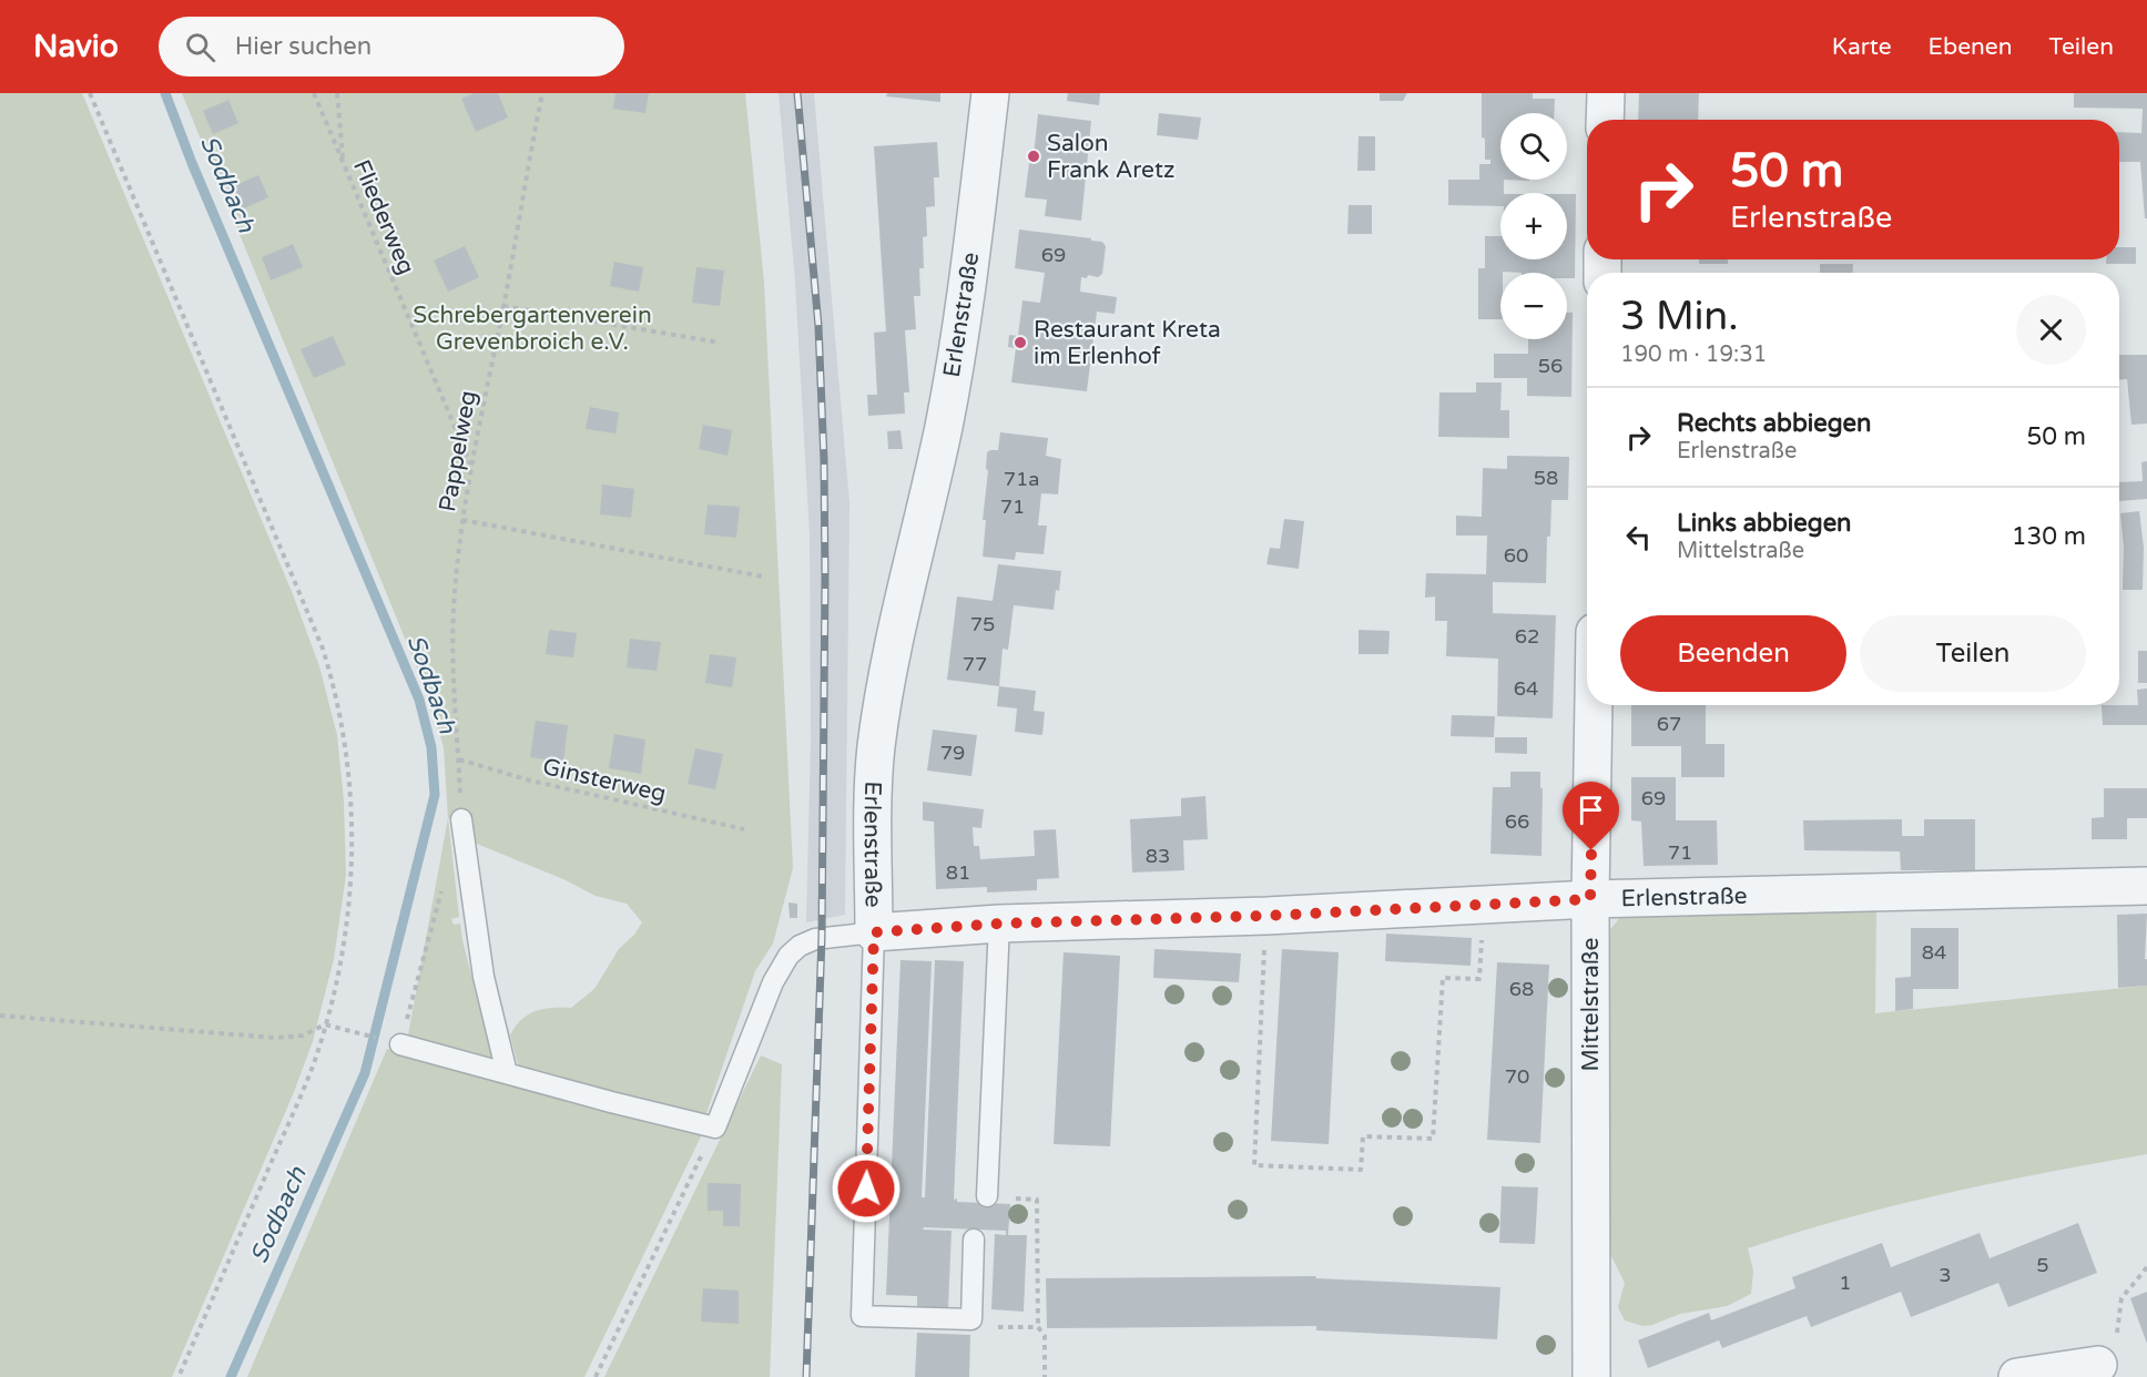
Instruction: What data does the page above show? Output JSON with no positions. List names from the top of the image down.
{
  "streets": {
    "street": ["Erlenstraße", "Mittelstraße"],
    "path": ["Fliederweg", "Pappelweg", "Ginsterweg"]
  },
  "crossings": [
    ["Fliederweg", "Pappelweg"],
    ["Erlenstraße", "Mittelstraße"],
    ["Pappelweg", "Ginsterweg"]
  ],
  "water": ["Sodbach"],
  "parks": ["Schrebergartenverein Grevenbroich e.V."],
  "places": ["Salon Frank Aretz", "Restaurant Kreta im Erlenhof"],
  "house_numbers": [
    "69",
    "56",
    "58",
    "71a",
    "71",
    "60",
    "75",
    "62",
    "77",
    "64",
    "67",
    "79",
    "69",
    "66",
    "71",
    "83",
    "81",
    "84",
    "68",
    "70",
    "5",
    "3",
    "1"
  ],
  "page": {
    "header": "Navio",
    "search": "Hier suchen",
    "nav": ["Karte", "Ebenen", "Teilen"],
    "map_buttons": ["+", "−"],
    "turn": ["50 m", "Erlenstraße"],
    "heading": ["3 Min.", "190 m · 19:31"],
    "list": [
      {
        "name": "Rechts abbiegen",
        "note": "Erlenstraße",
        "value": "50 m"
      },
      {
        "name": "Links abbiegen",
        "note": "Mittelstraße",
        "value": "130 m"
      }
    ],
    "buttons": ["Beenden", "Teilen"]
  }
}
